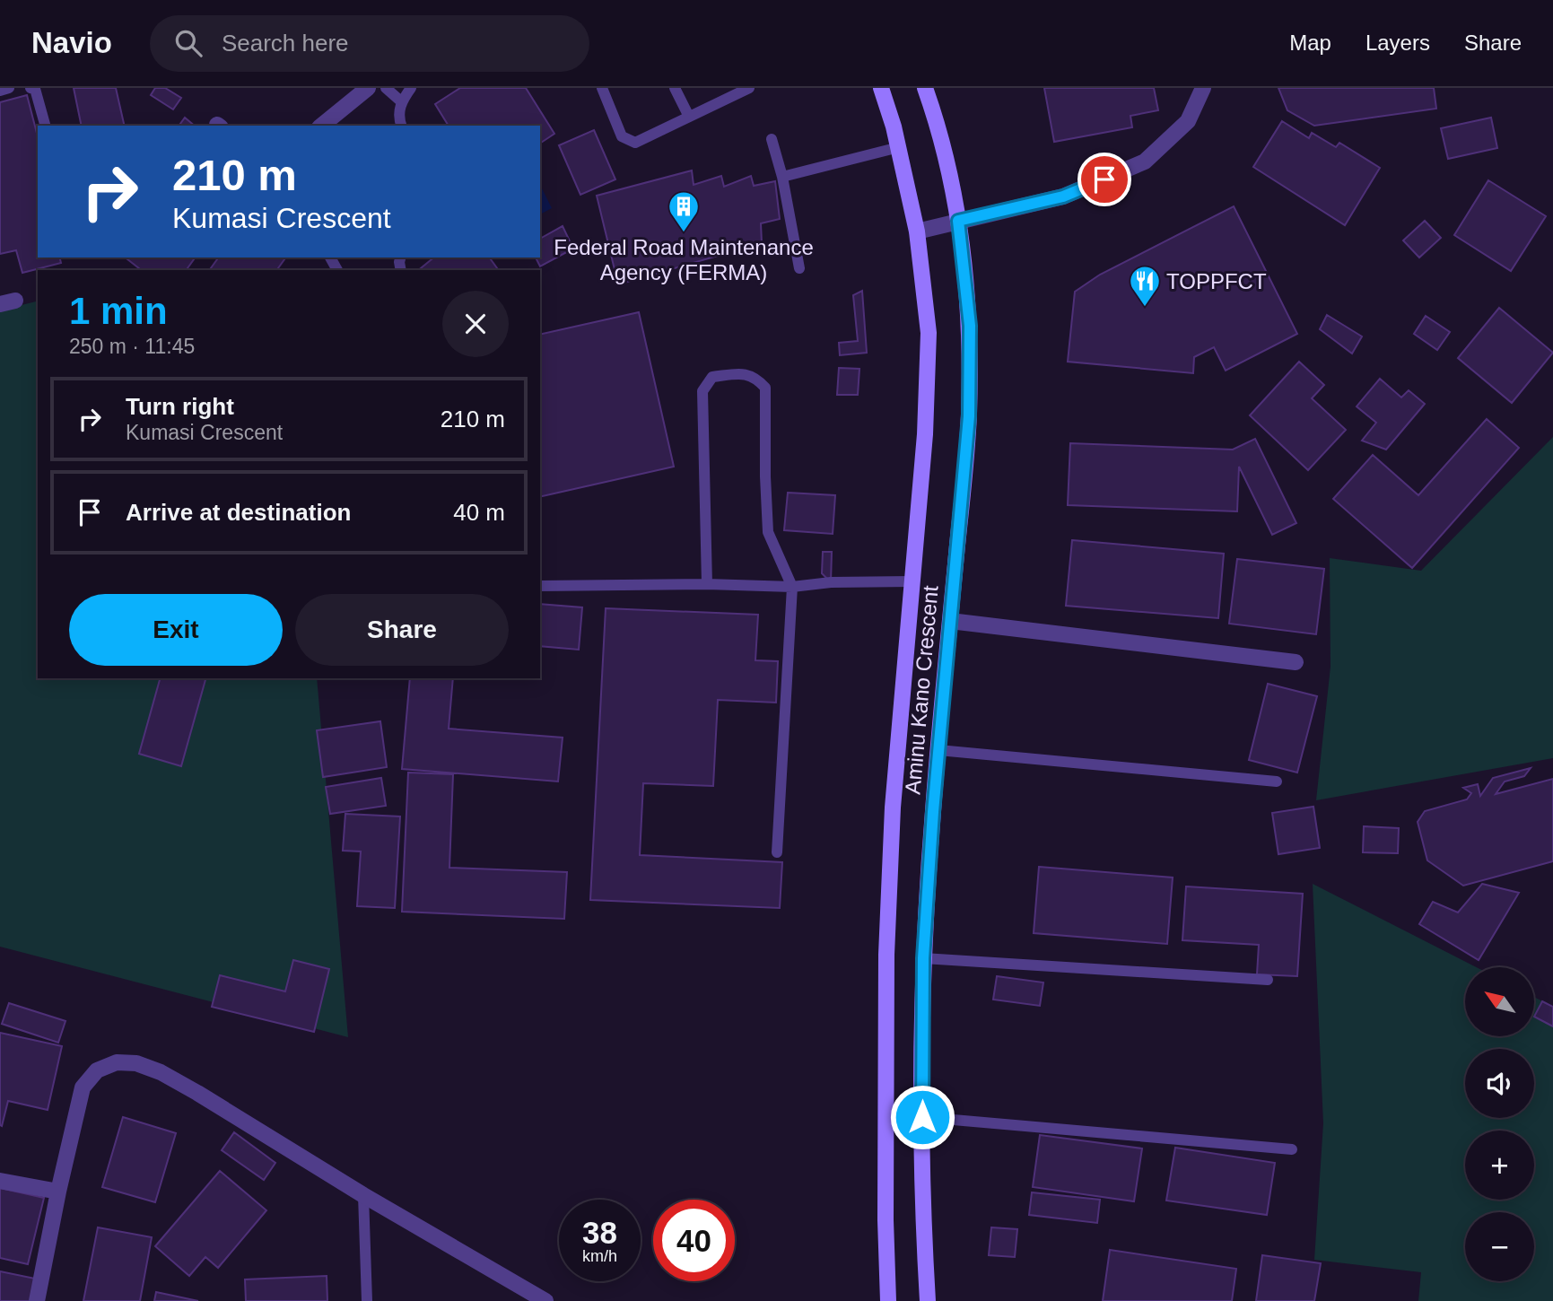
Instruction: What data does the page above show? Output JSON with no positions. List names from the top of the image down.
{
  "streets": {
    "street": ["Aminu Kano Crescent"]
  },
  "places": {
    "building": ["Federal Road Maintenance Agency (FERMA)"],
    "restaurant": ["TOPPFCT"]
  },
  "north": "top left",
  "page": {
    "header": "Navio",
    "search": "Search here",
    "nav": ["Map", "Layers", "Share"],
    "turn": ["210 m", "Kumasi Crescent"],
    "heading": ["1 min", "250 m · 11:45"],
    "list": [
      {
        "name": "Turn right",
        "note": "Kumasi Crescent",
        "value": "210 m"
      },
      {
        "name": "Arrive at destination",
        "value": "40 m"
      }
    ],
    "buttons": ["Exit", "Share"],
    "map_buttons": ["+", "−"],
    "speed": "38 km/h",
    "limit": "40"
  }
}
